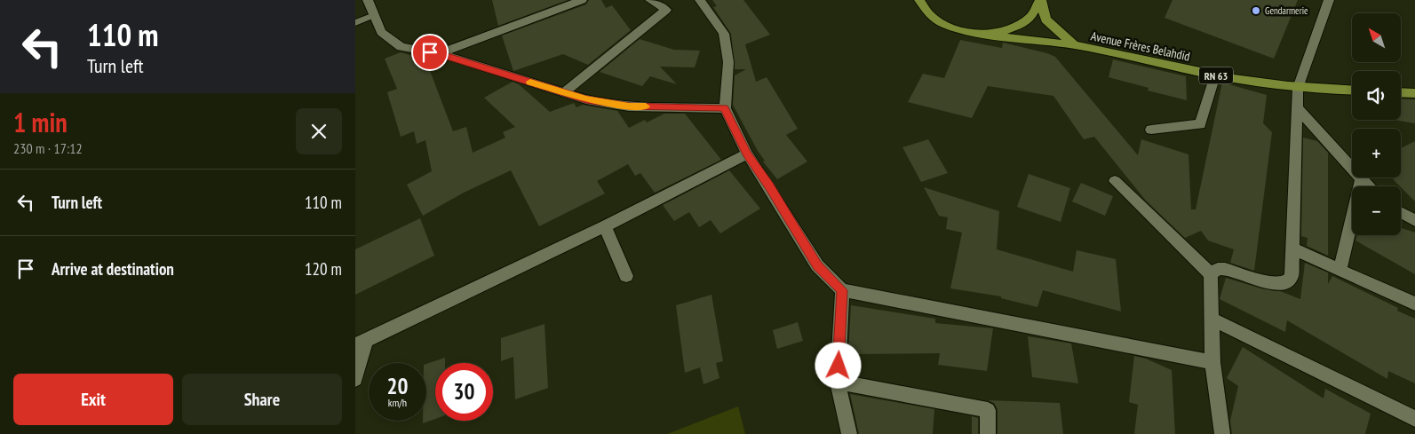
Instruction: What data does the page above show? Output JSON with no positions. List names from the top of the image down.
{
  "streets": {
    "main road": ["Avenue Frères Belahdid", "RN 63"]
  },
  "places": ["Gendarmerie"],
  "north": "top left",
  "page": {
    "turn": ["110 m", "Turn left"],
    "map_buttons": ["+", "−"],
    "heading": ["1 min", "230 m · 17:12"],
    "list": [
      {
        "name": "Turn left",
        "value": "110 m"
      },
      {
        "name": "Arrive at destination",
        "value": "120 m"
      }
    ],
    "speed": "20 km/h",
    "limit": "30",
    "buttons": ["Exit", "Share"]
  }
}
